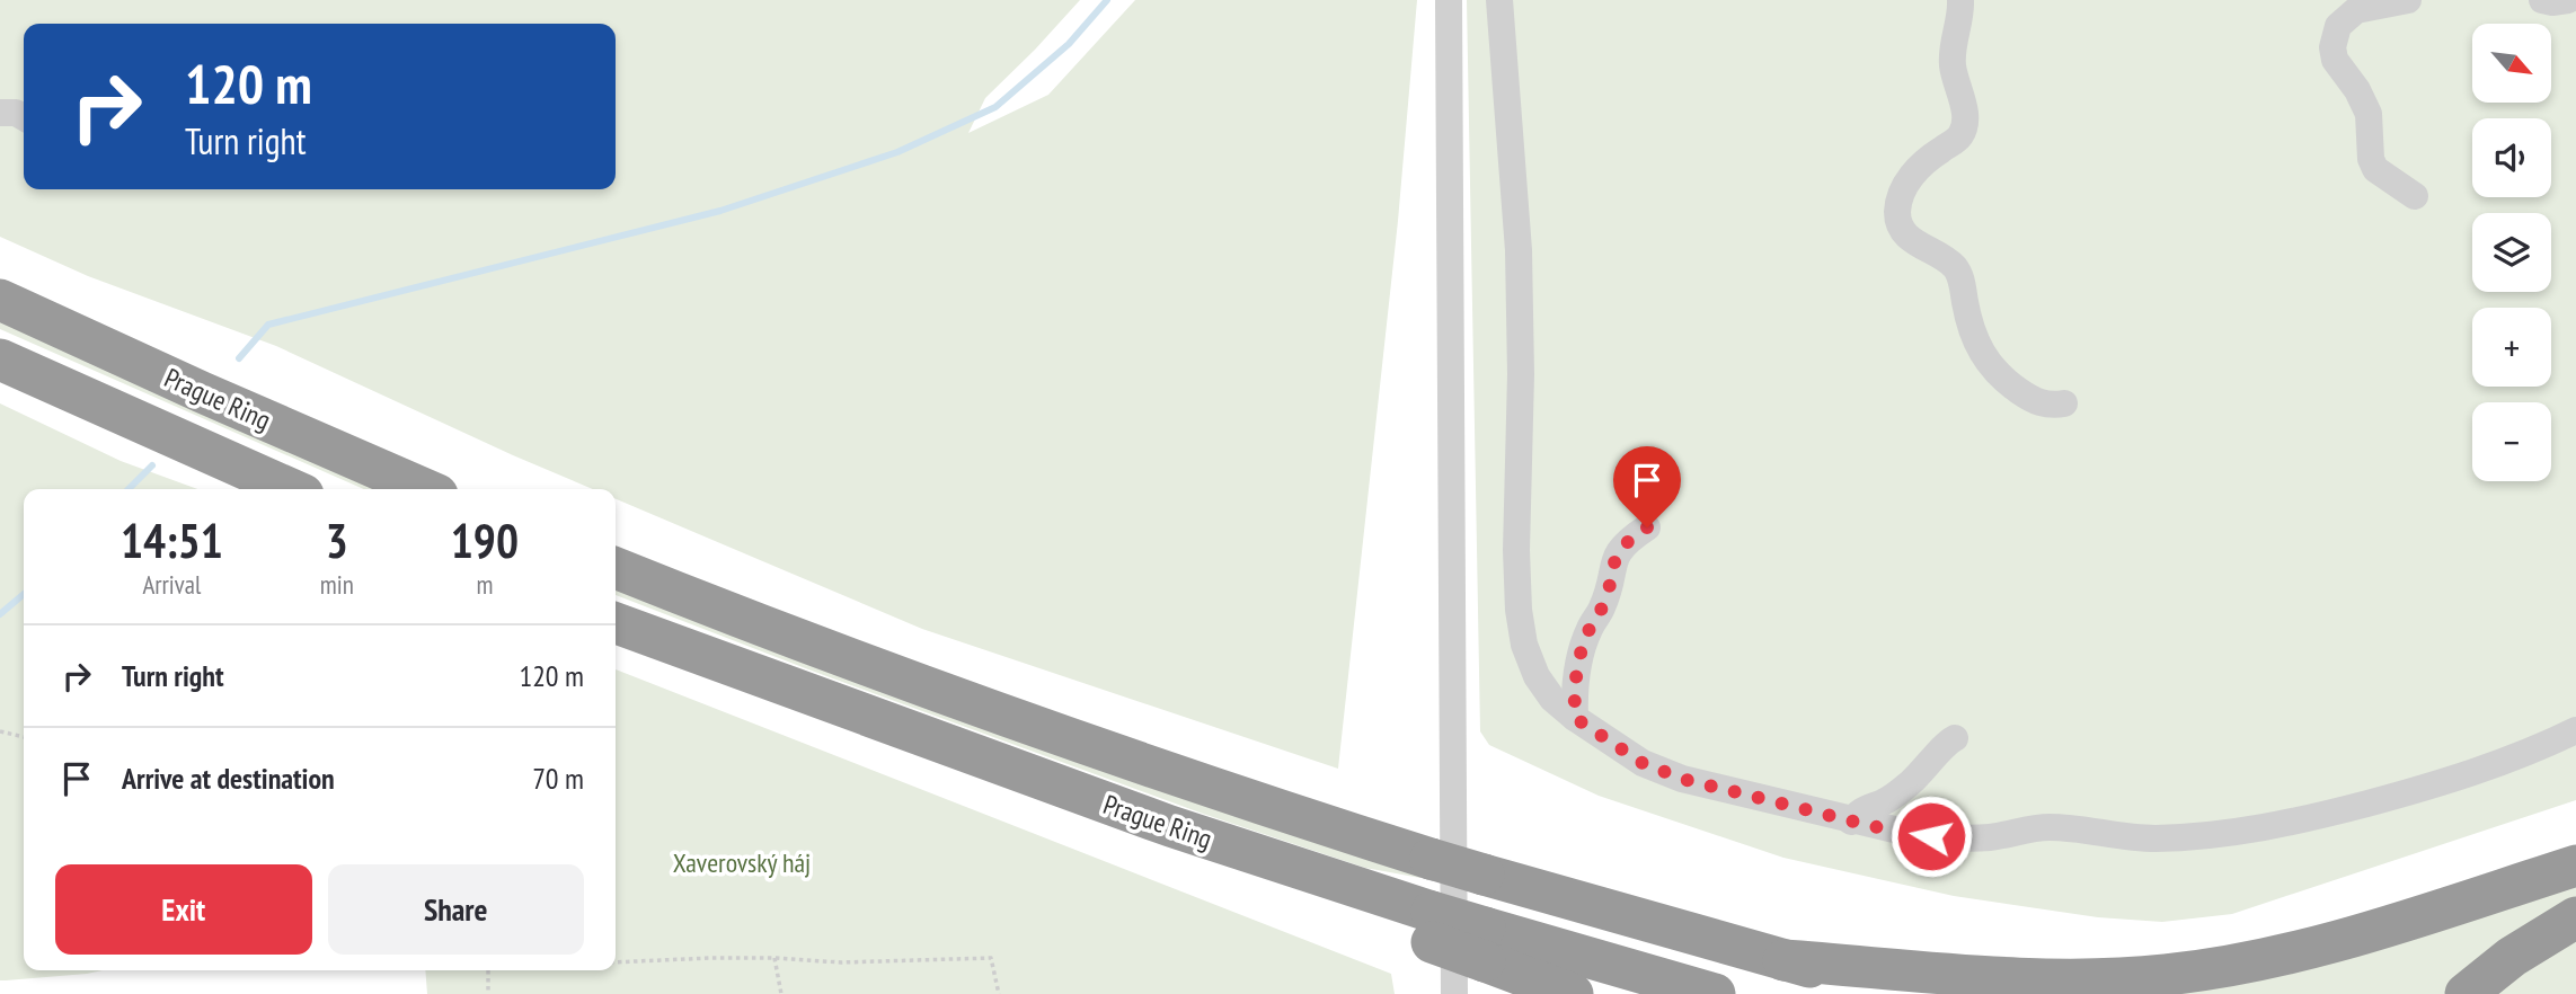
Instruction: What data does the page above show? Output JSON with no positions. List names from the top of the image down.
{
  "streets": {
    "highway": ["Prague Ring"]
  },
  "parks": ["Xaverovský háj"],
  "north": "bottom right",
  "page": {
    "map_buttons": ["+", "−"],
    "turn": ["120 m", "Turn right"],
    "eta": [
      "14:51",
      "Arrival",
      "3",
      "min",
      "190",
      "m"
    ],
    "list": [
      {
        "name": "Turn right",
        "value": "120 m"
      },
      {
        "name": "Arrive at destination",
        "value": "70 m"
      }
    ],
    "buttons": ["Exit", "Share"]
  }
}
